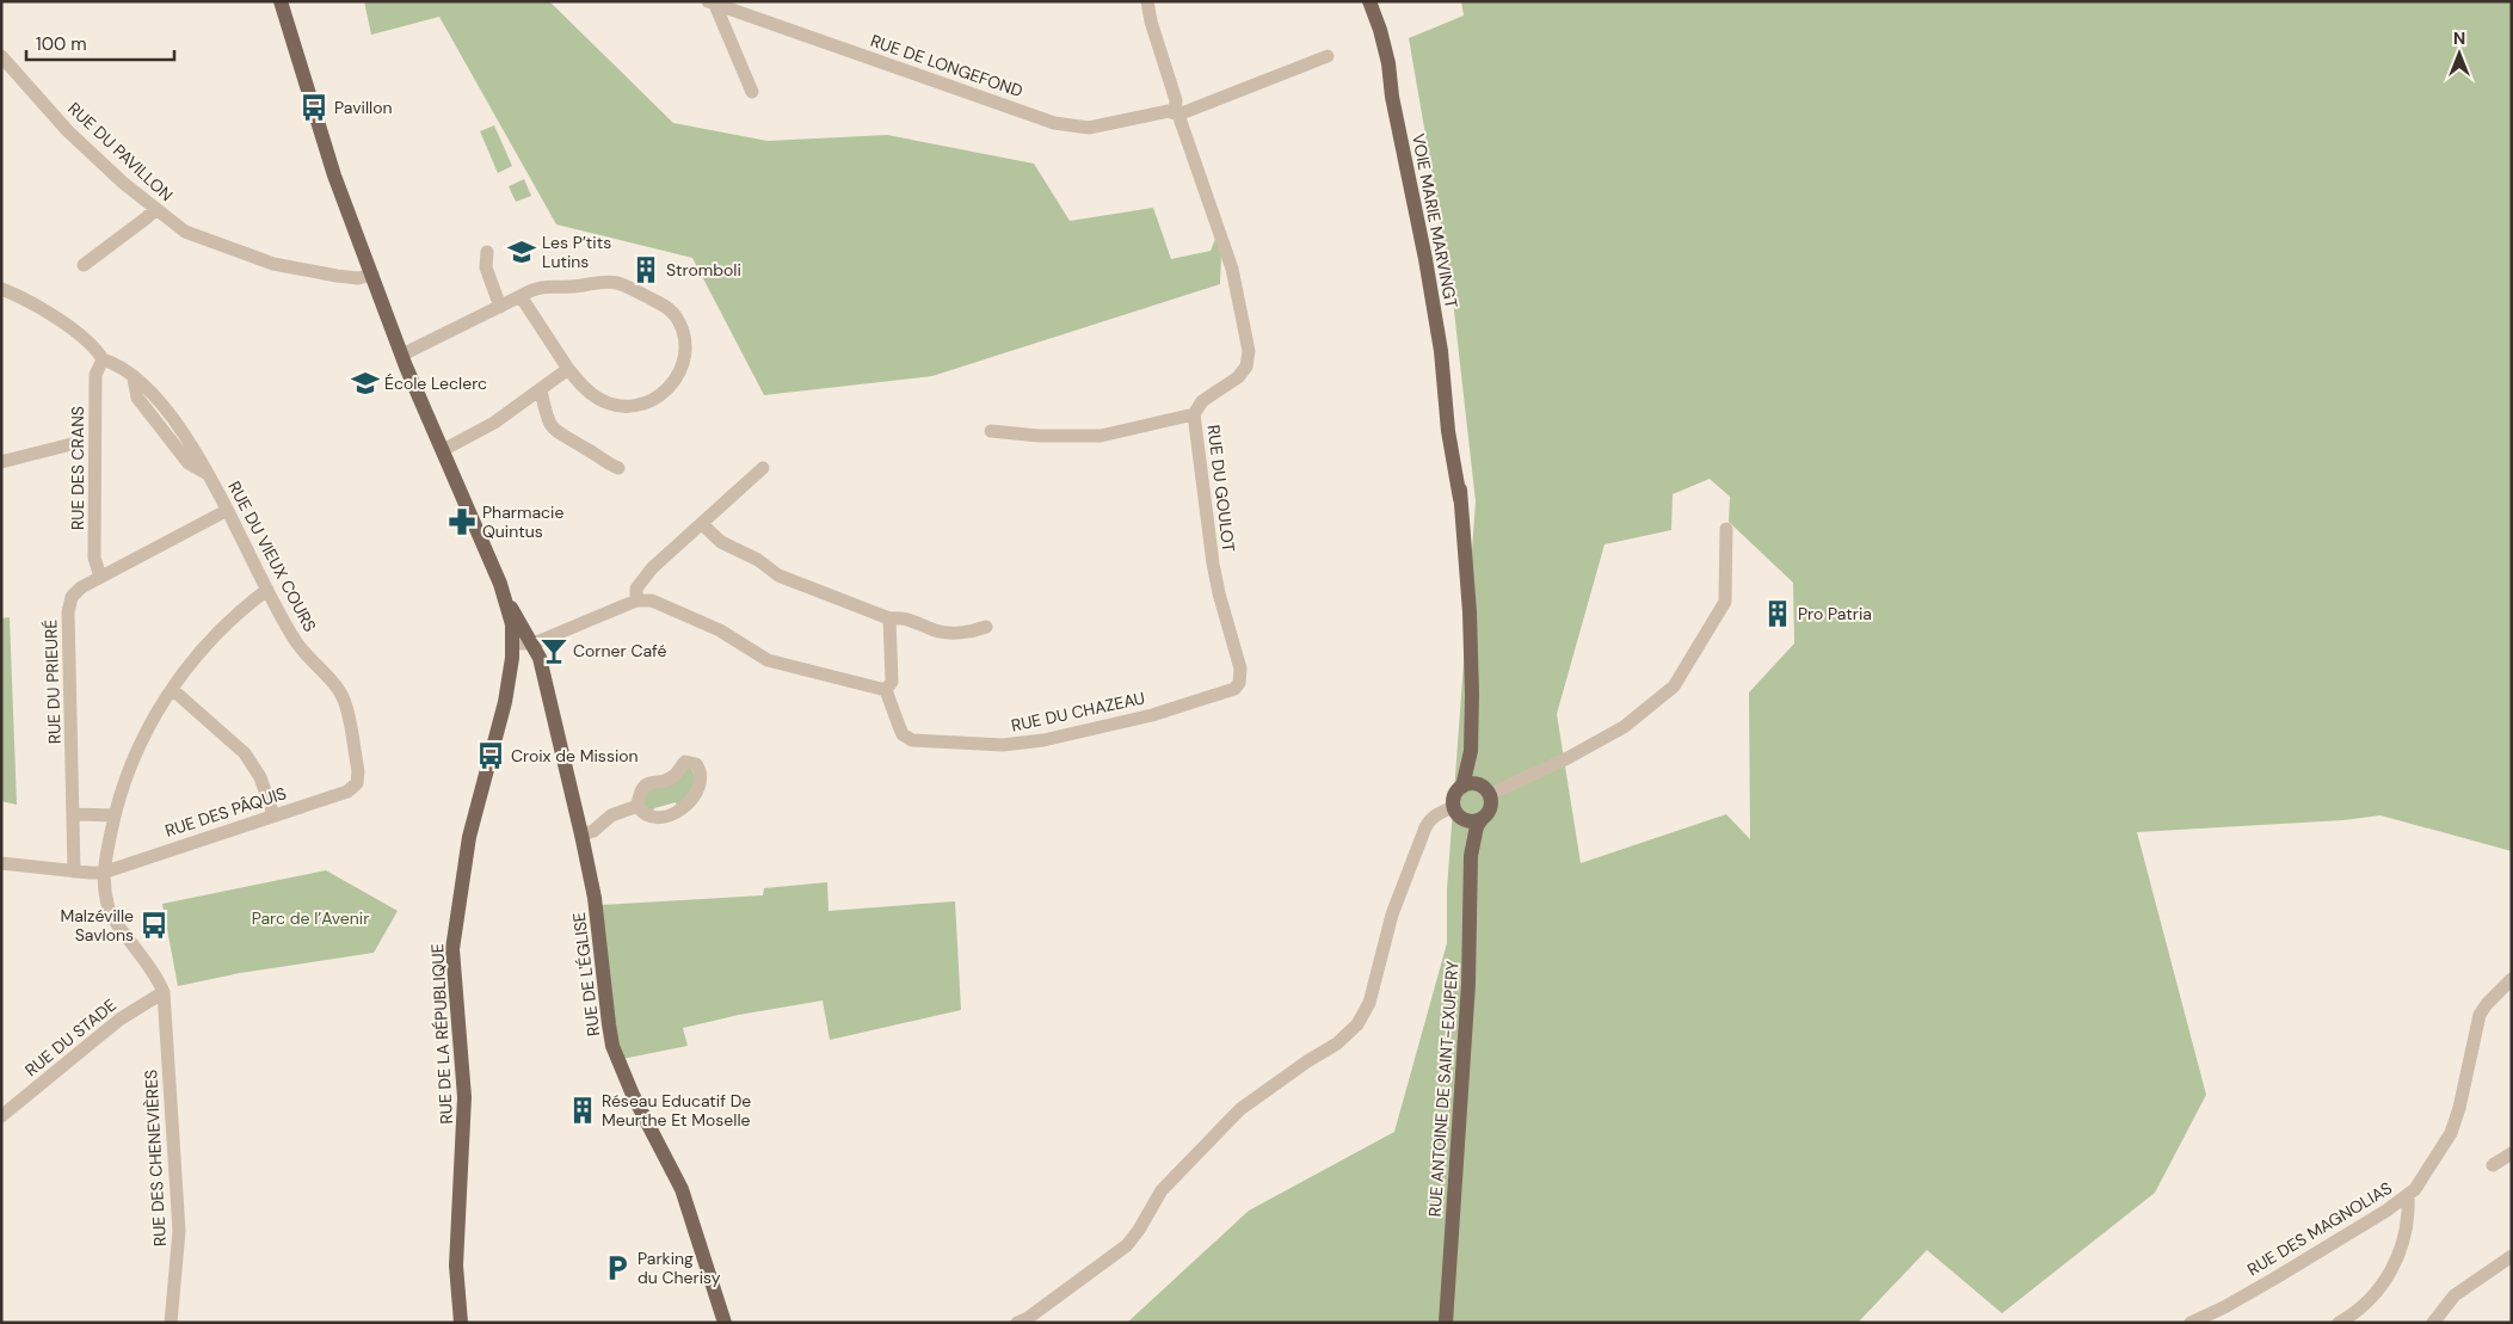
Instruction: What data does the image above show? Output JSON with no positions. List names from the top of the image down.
{
  "streets": {
    "main road": [
      "VOIE MARIE MARVINGT",
      "RUE DE L'ÉGLISE",
      "RUE DE LA RÉPUBLIQUE",
      "RUE ANTOINE DE SAINT-EXUPERY"
    ],
    "street": [
      "RUE DE LONGEFOND",
      "RUE DU PAVILLON",
      "RUE DES CRANS",
      "RUE DU GOULOT",
      "RUE DU VIEUX COURS",
      "RUE DU PRIEURÉ",
      "RUE DU CHAZEAU",
      "RUE DES PÂQUIS",
      "RUE DU STADE",
      "RUE DES CHENEVIÈRES",
      "RUE DES MAGNOLIAS"
    ]
  },
  "crossings": [
    ["RUE DE LONGEFOND", "RUE DU GOULOT"],
    ["VOIE MARIE MARVINGT", "RUE ANTOINE DE SAINT-EXUPERY"],
    ["RUE DES CRANS", "RUE DU VIEUX COURS"],
    ["RUE DES CRANS", "RUE DU PRIEURÉ"],
    ["RUE DU GOULOT", "RUE DU CHAZEAU"],
    ["RUE DU VIEUX COURS", "RUE DU PRIEURÉ"],
    ["RUE DU VIEUX COURS", "RUE DES PÂQUIS"],
    ["RUE DE L'ÉGLISE", "RUE DE LA RÉPUBLIQUE"],
    ["RUE DU STADE", "RUE DES CHENEVIÈRES"]
  ],
  "parks": ["Parc de l’Avenir"],
  "places": {
    "bus stop": ["Pavillon", "Croix de Mission", "Malzéville Savlons"],
    "school or university": ["Les P’tits Lutins", "École Leclerc"],
    "building": ["Stromboli", "Pro Patria", "Réseau Educatif De Meurthe Et Moselle"],
    "pharmacy": ["Pharmacie Quintus"],
    "bar": ["Corner Café"],
    "parking": ["Parking du Cherisy"]
  },
  "scale_bar": "100 m",
  "north": "top"
}
